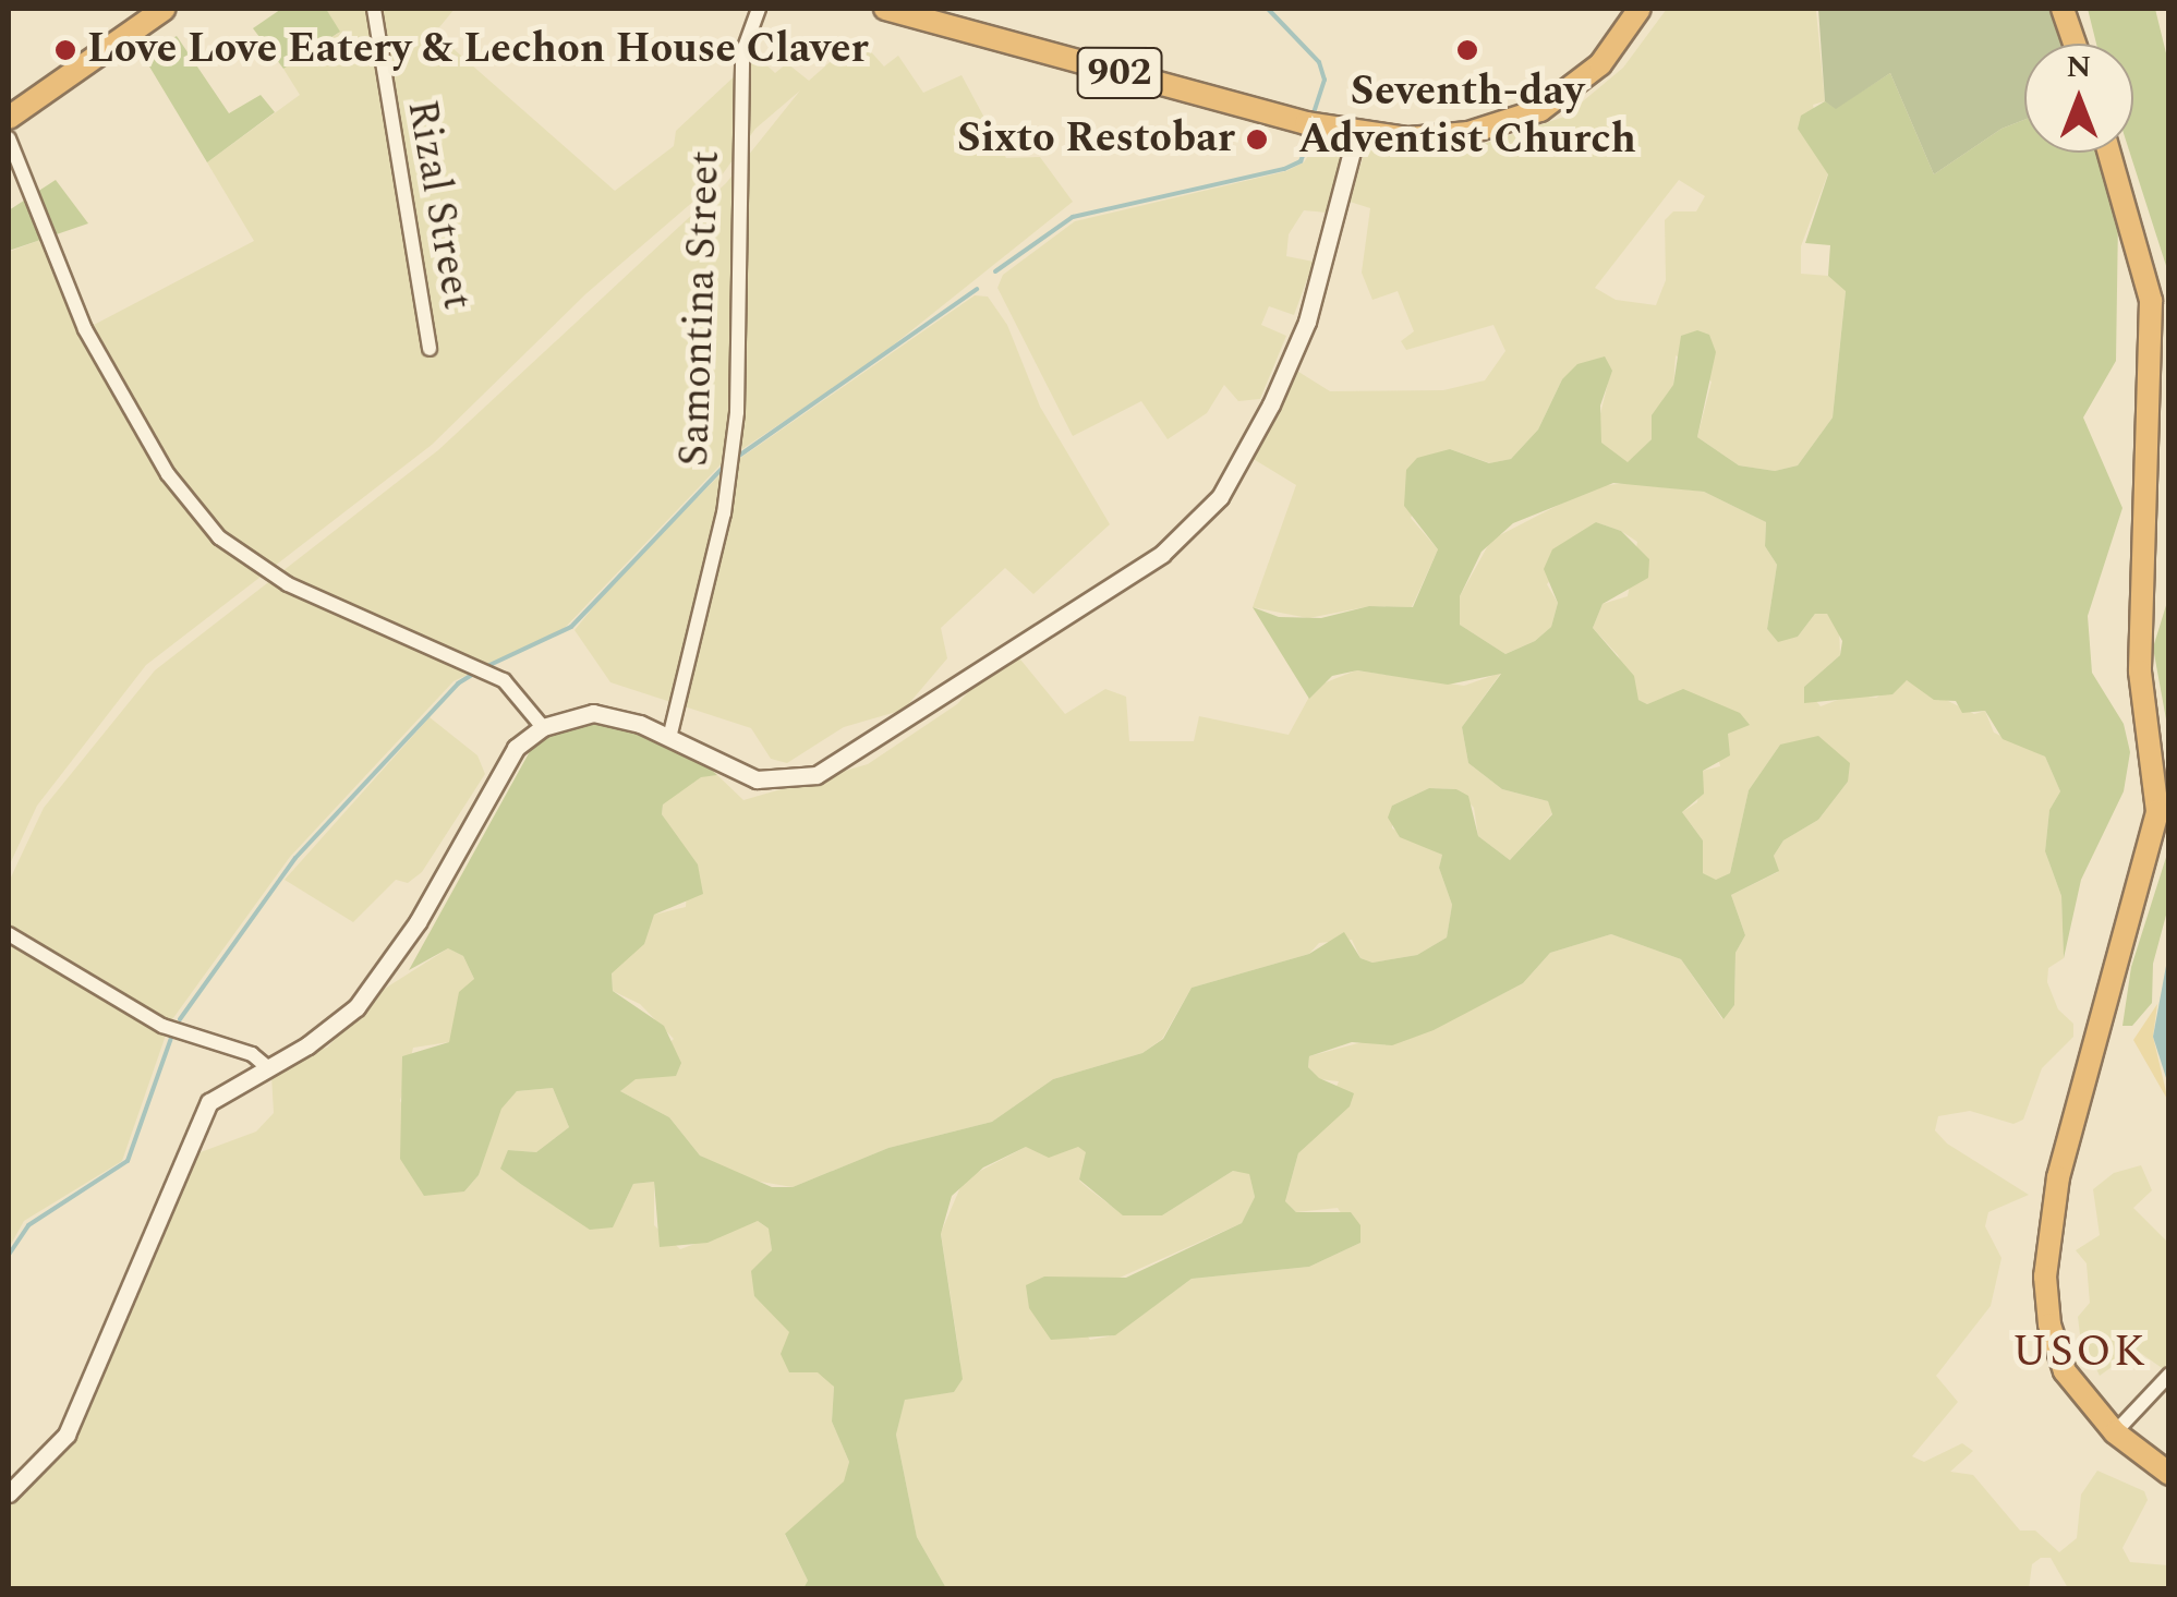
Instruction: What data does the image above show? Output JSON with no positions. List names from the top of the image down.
{
  "streets": {
    "highway": ["902"],
    "street": ["Rizal Street", "Samontina Street"]
  },
  "districts": ["USOK"],
  "places": ["Love Love Eatery & Lechon House Claver", "Seventh-day Adventist Church", "Sixto Restobar"],
  "north": "top"
}
